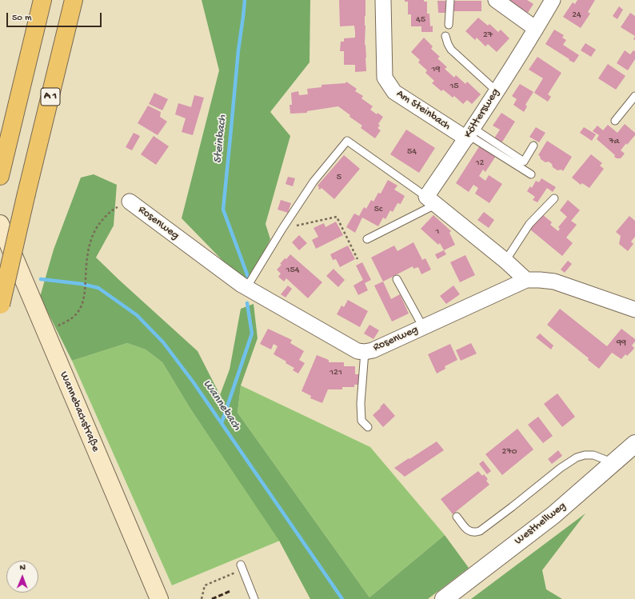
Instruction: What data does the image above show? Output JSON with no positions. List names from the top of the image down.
{
  "streets": {
    "highway": ["A 1"],
    "main road": ["Wannebachstraße"],
    "street": [
      "Am Steinbach",
      "Köttersweg",
      "Rosenweg",
      "Westhellweg"
    ]
  },
  "crossings": [
    ["Am Steinbach", "Köttersweg"]
  ],
  "water": ["Steinbach", "Wannebach"],
  "house_numbers": [
    "24",
    "45",
    "27",
    "19",
    "15",
    "7a",
    "54",
    "12",
    "5",
    "5c",
    "1",
    "154",
    "99",
    "121",
    "270"
  ],
  "scale_bar": "50 m",
  "north": "top"
}
